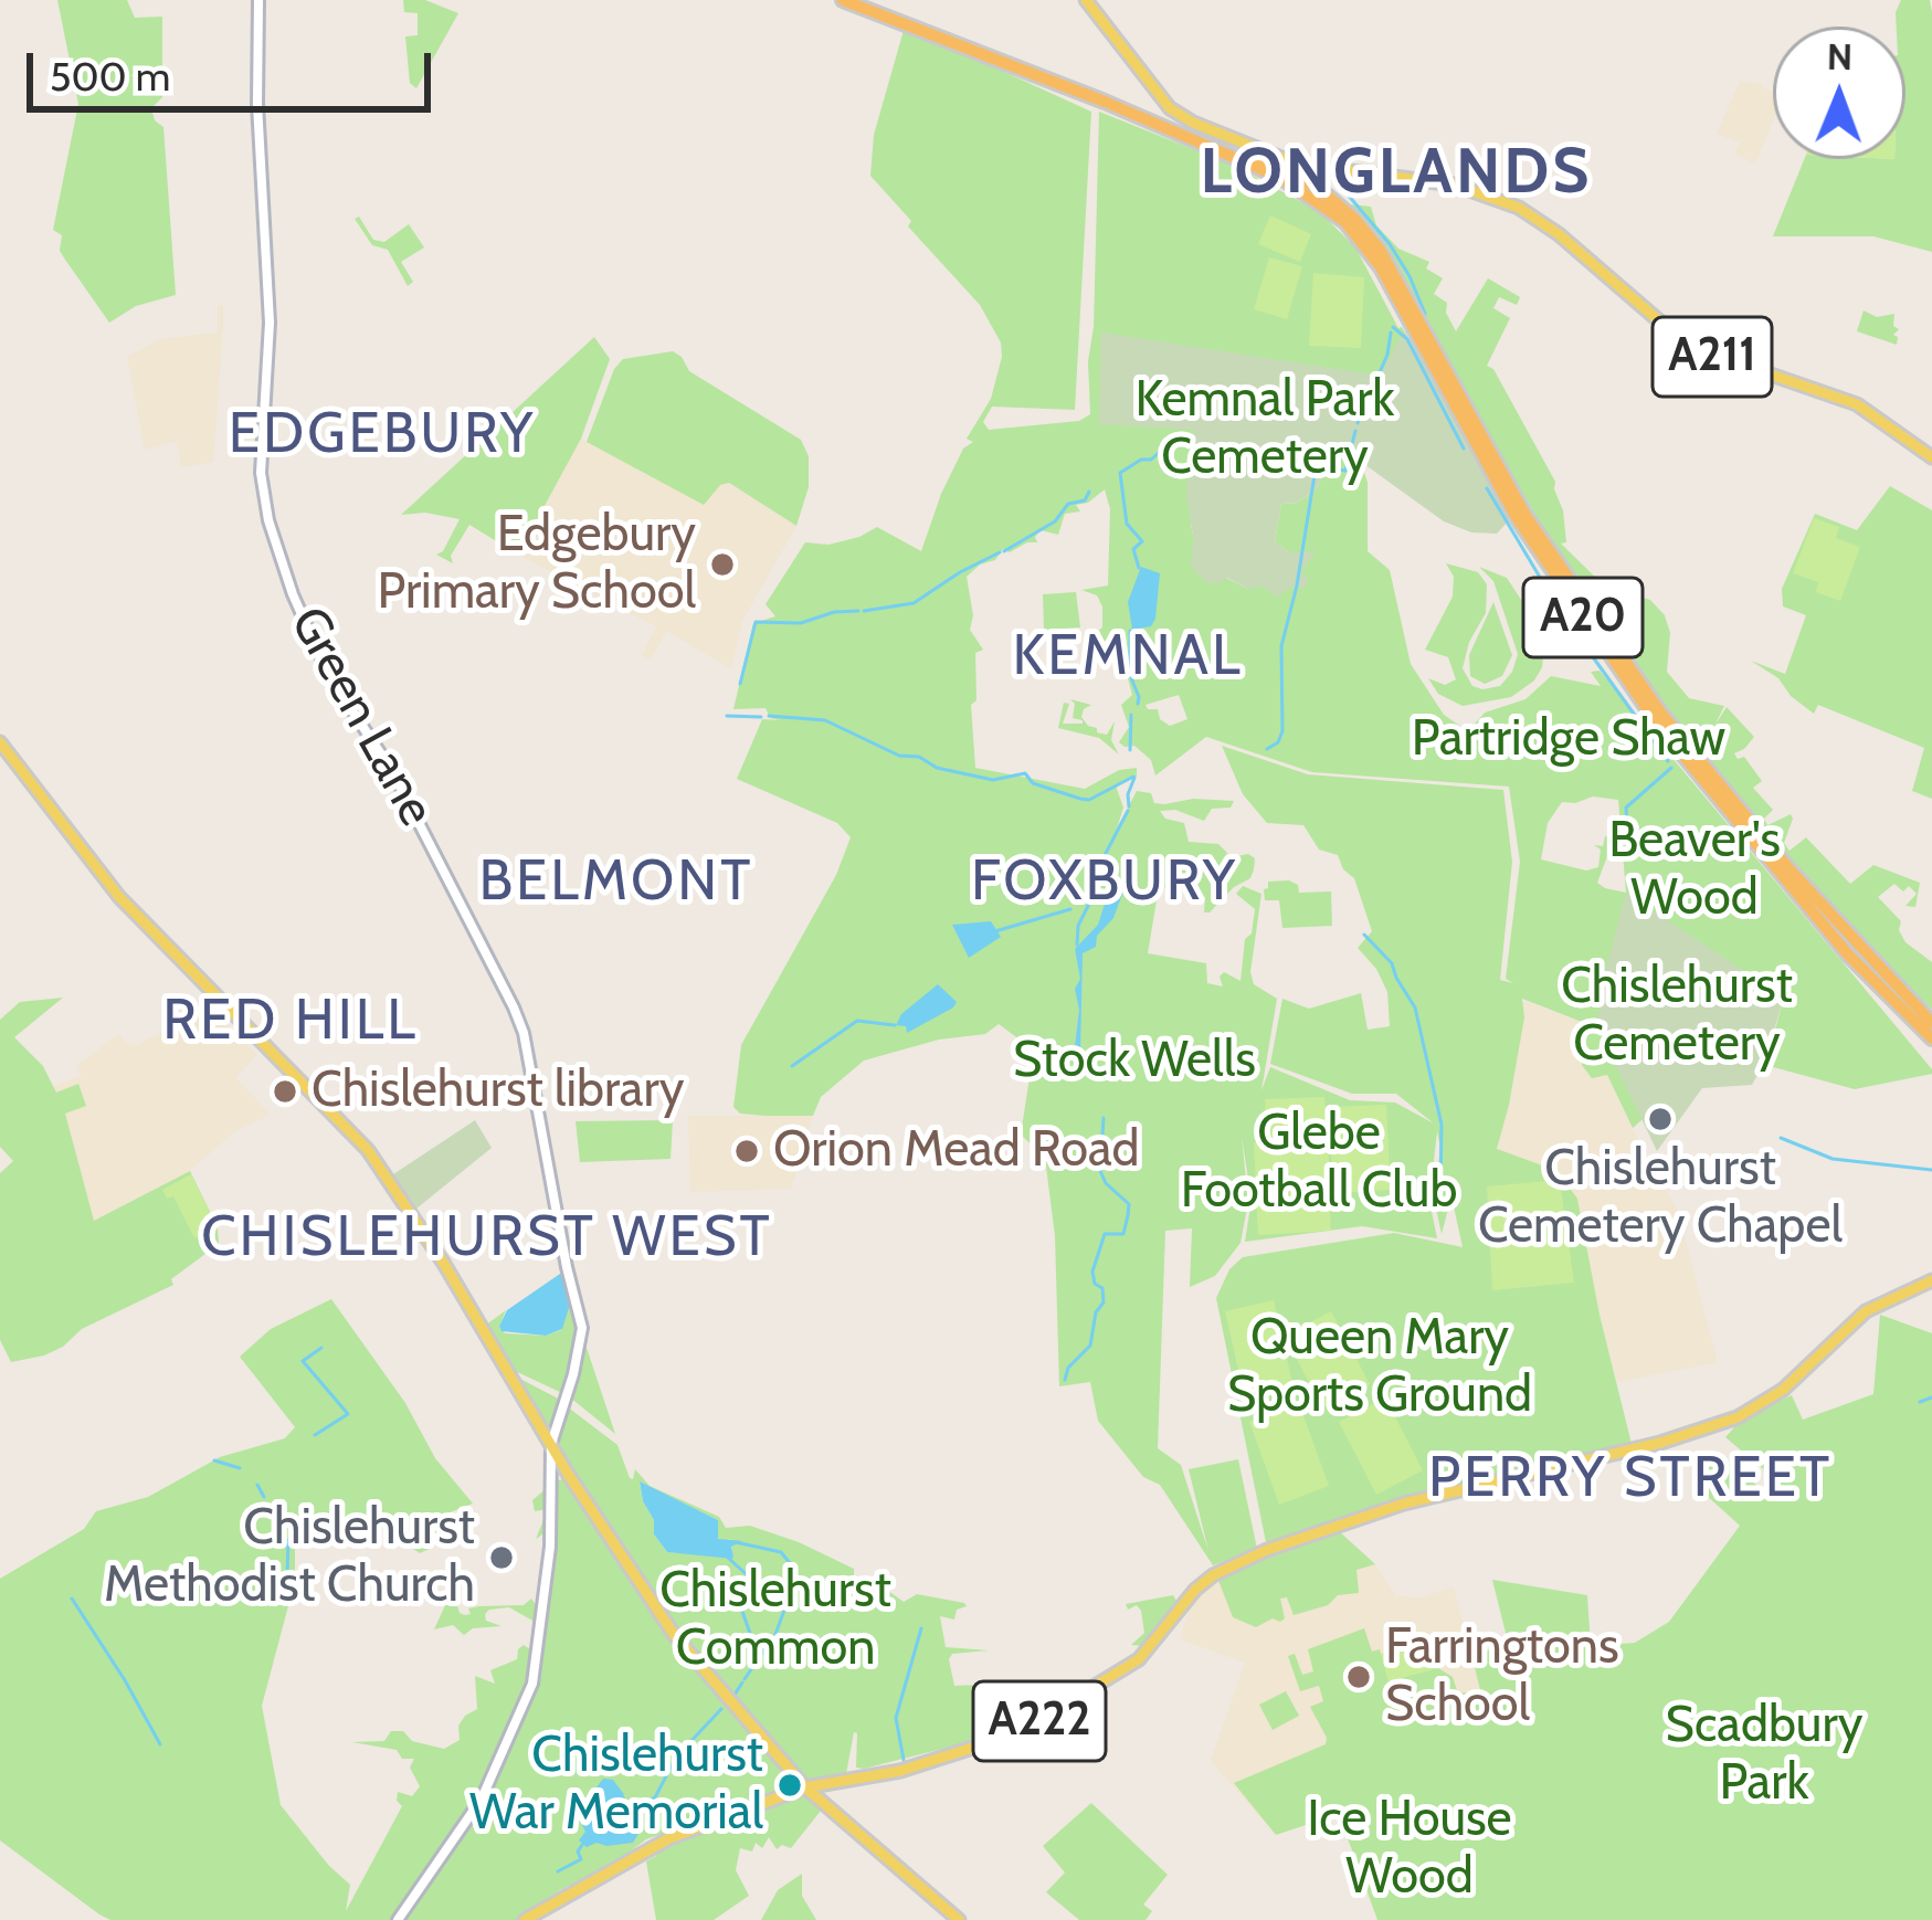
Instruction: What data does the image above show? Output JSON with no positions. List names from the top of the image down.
{
  "streets": {
    "highway": ["A20"],
    "main road": ["A211", "Green Lane", "A222"]
  },
  "districts": [
    "LONGLANDS",
    "EDGEBURY",
    "KEMNAL",
    "BELMONT",
    "FOXBURY",
    "RED HILL",
    "CHISLEHURST WEST",
    "PERRY STREET"
  ],
  "parks": [
    "Kemnal Park Cemetery",
    "Partridge Shaw",
    "Beaver's Wood",
    "Chislehurst Cemetery",
    "Stock Wells",
    "Glebe Football Club",
    "Queen Mary Sports Ground",
    "Chislehurst Common",
    "Scadbury Park",
    "Ice House Wood"
  ],
  "places": [
    "Edgebury Primary School",
    "Chislehurst library",
    "Chislehurst Cemetery Chapel",
    "Orion Mead Road",
    "Chislehurst Methodist Church",
    "Farringtons School",
    "Chislehurst War Memorial"
  ],
  "scale_bar": "500 m",
  "north": "top"
}
